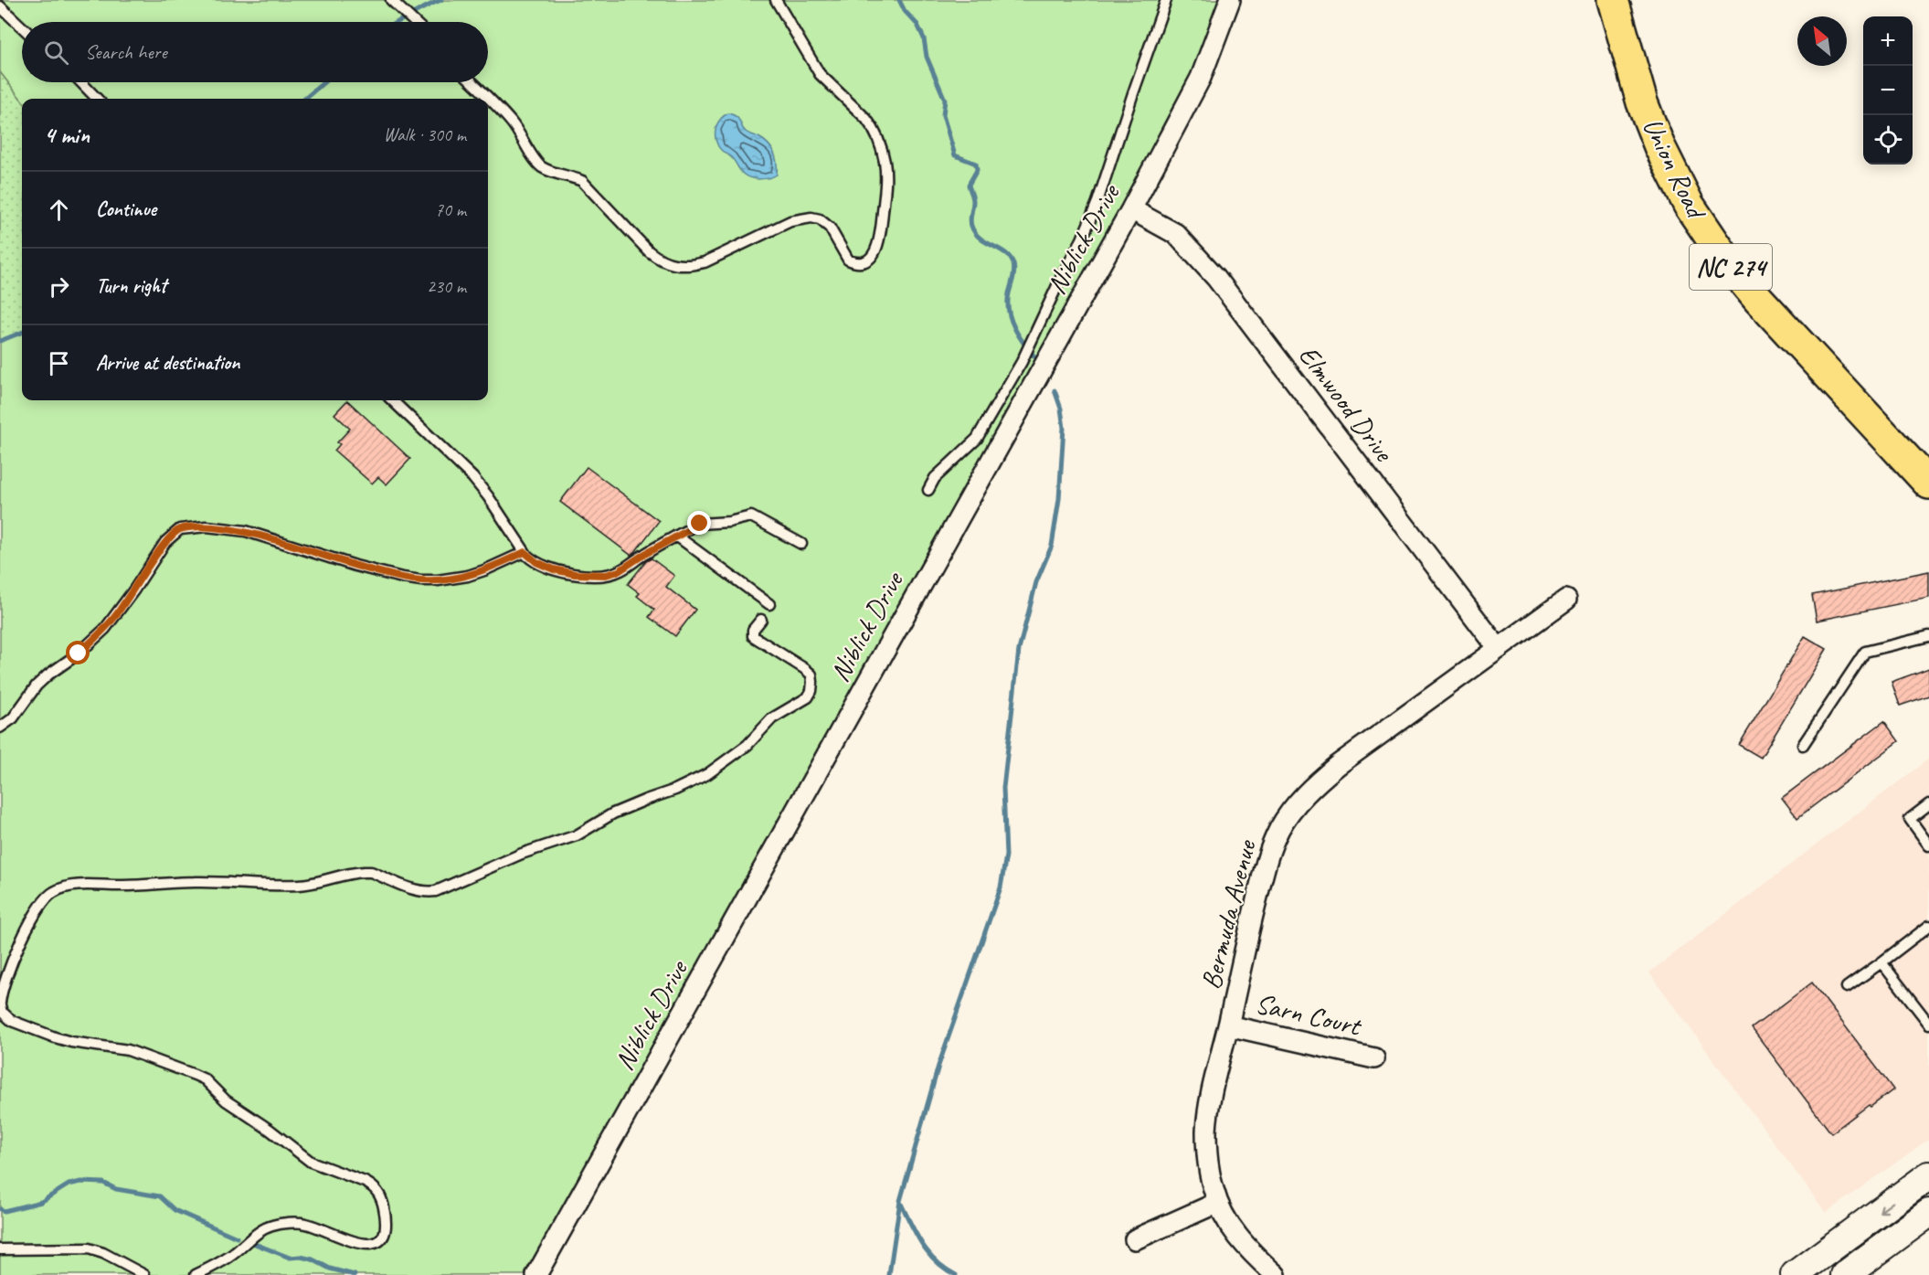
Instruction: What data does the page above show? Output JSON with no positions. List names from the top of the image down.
{
  "streets": {
    "main road": ["Union Road", "NC 274"],
    "street": [
      "Niblick Drive",
      "Elmwood Drive",
      "Bermuda Avenue",
      "Sarn Court"
    ]
  },
  "crossings": [
    ["Niblick Drive", "Elmwood Drive"],
    ["Elmwood Drive", "Bermuda Avenue"],
    ["Bermuda Avenue", "Sarn Court"]
  ],
  "north": "top left",
  "page": {
    "map_buttons": ["+", "−"],
    "search": "Search here",
    "heading": ["4 min", "Walk · 300 m"],
    "list": [
      ["Continue", "70 m"],
      ["Turn right", "230 m"],
      "Arrive at destination"
    ]
  }
}
